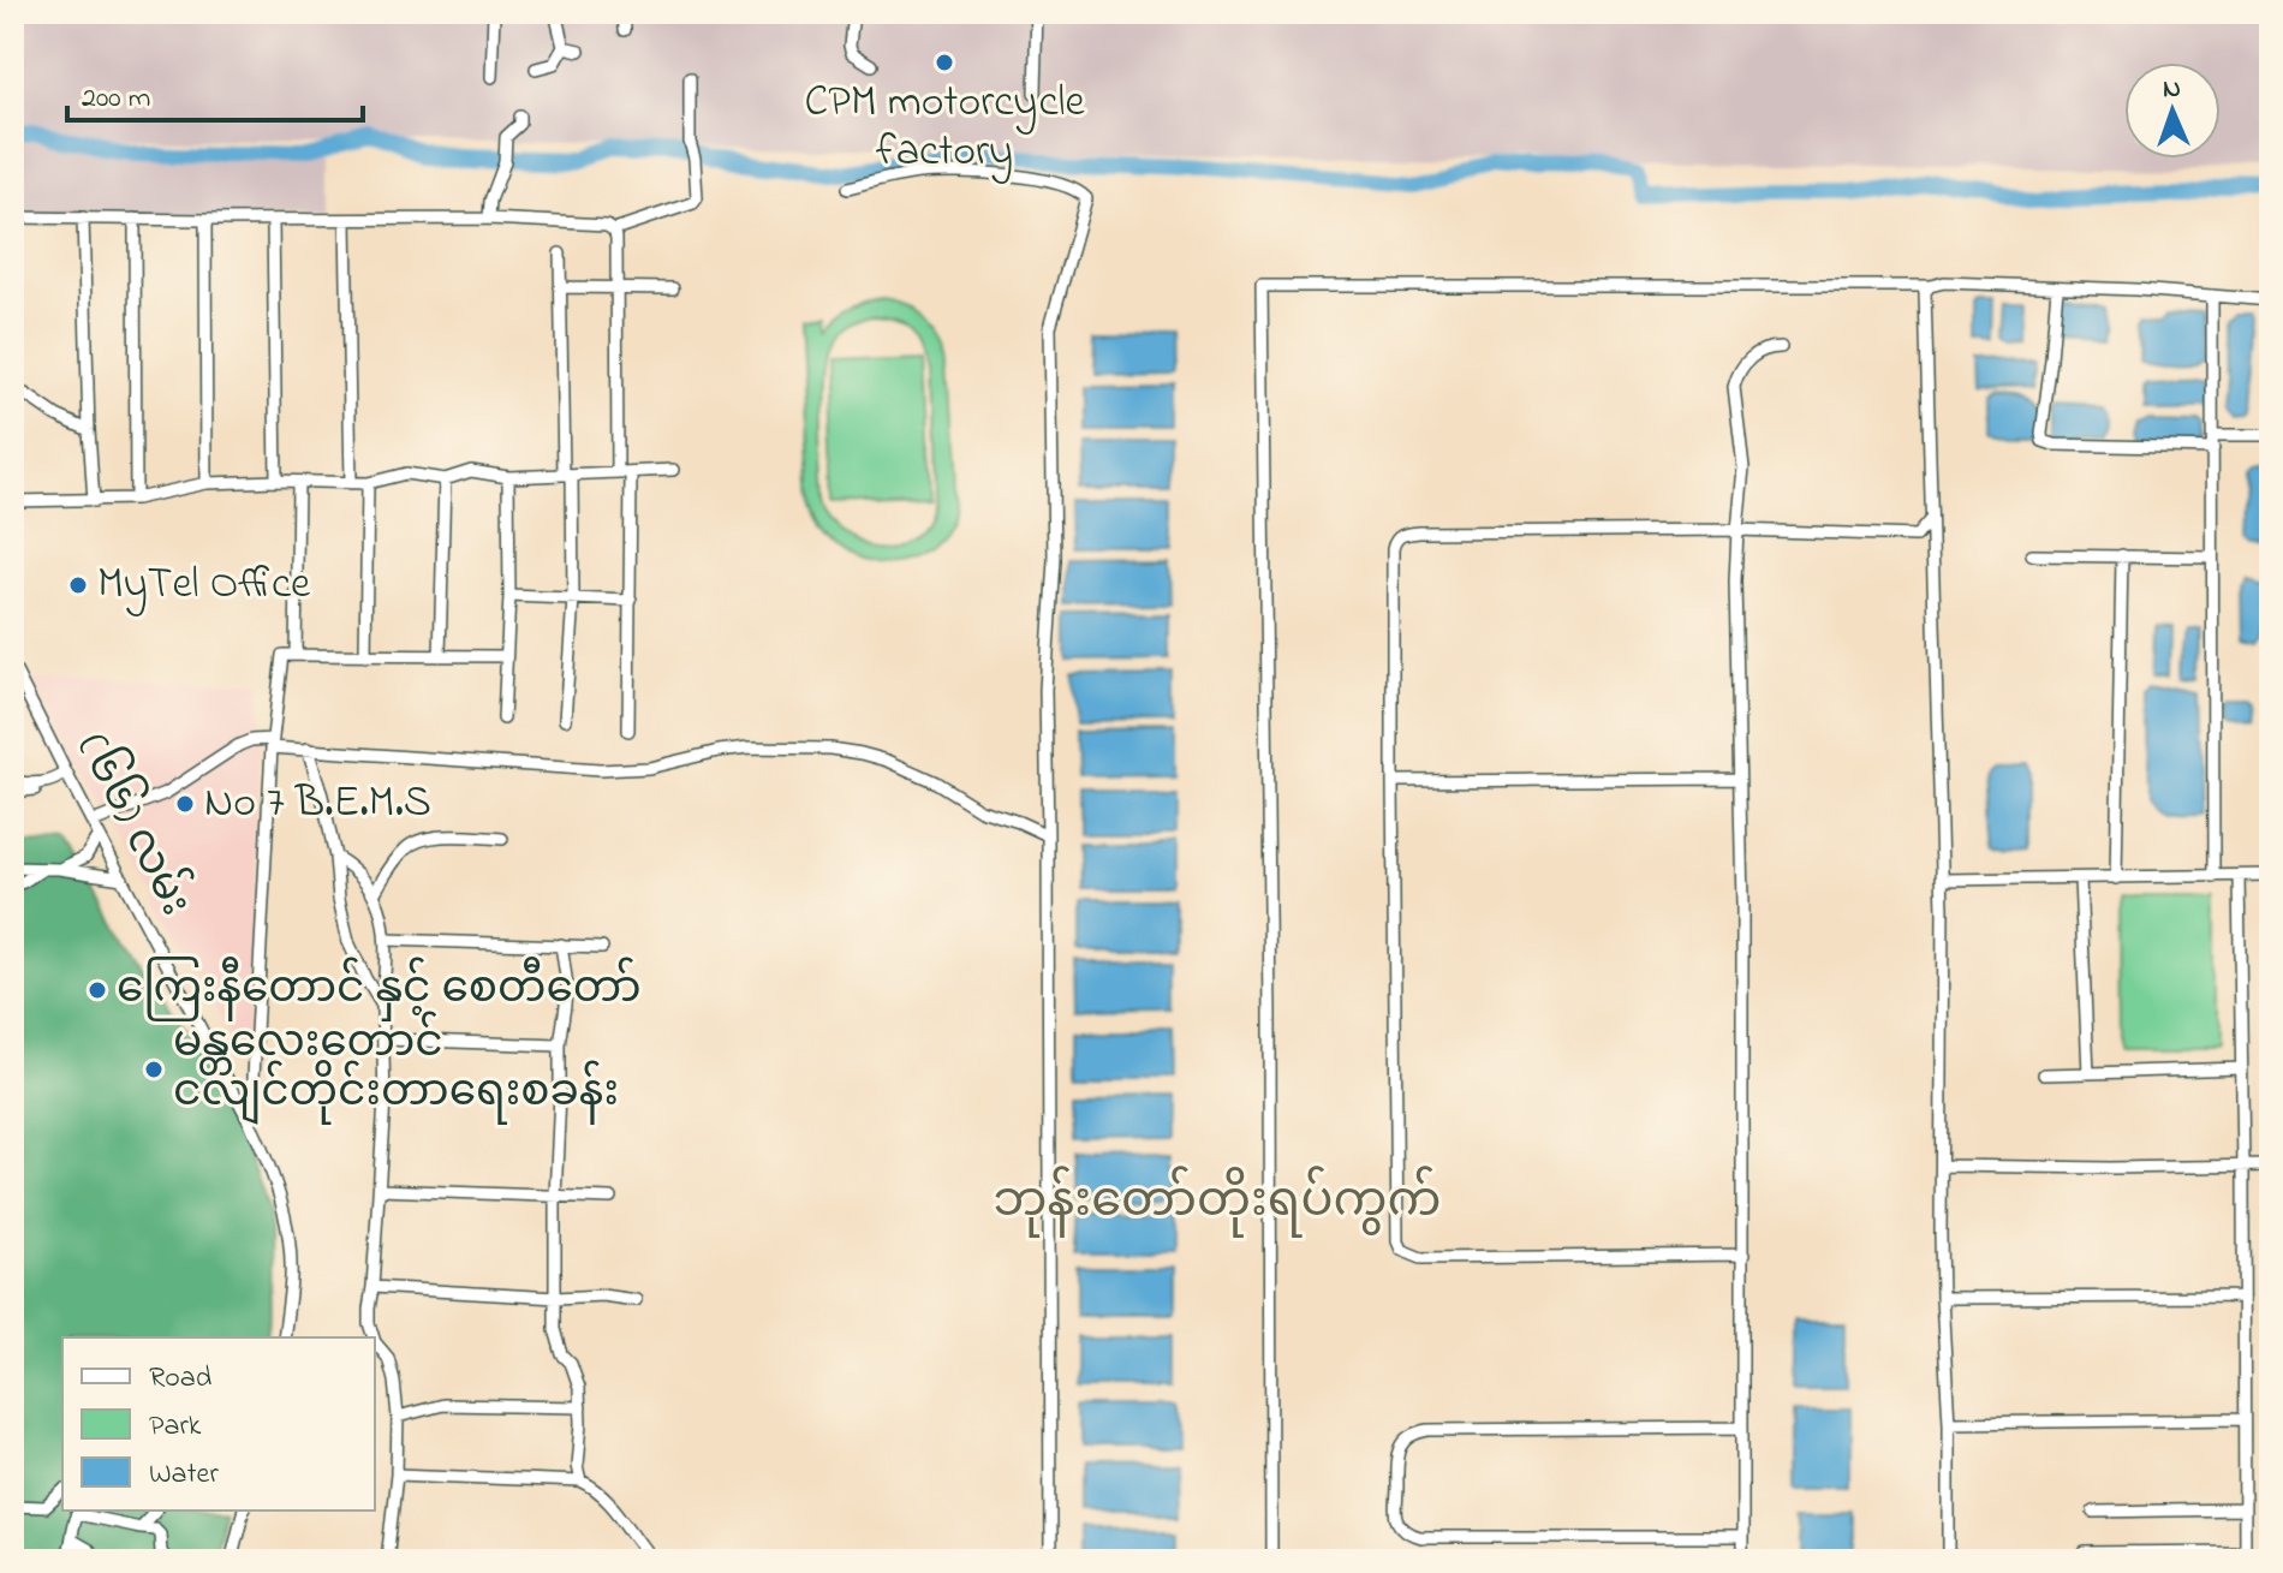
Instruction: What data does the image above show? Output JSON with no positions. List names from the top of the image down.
{
  "streets": {
    "street": ["(၆၆) လမ်း"]
  },
  "districts": ["ဘုန်းတော်တိုးရပ်ကွက်"],
  "places": [
    "CPM motorcycle factory",
    "MyTel Office",
    "No 7 B.E.M.S",
    "ကြေးနီတောင် နှင့် စေတီတော်",
    "မန္တလေးတောင် ငလျင်တိုင်းတာရေးစခန်း"
  ],
  "legend": ["Road", "Park", "Water"],
  "scale_bar": "200 m",
  "north": "top"
}
